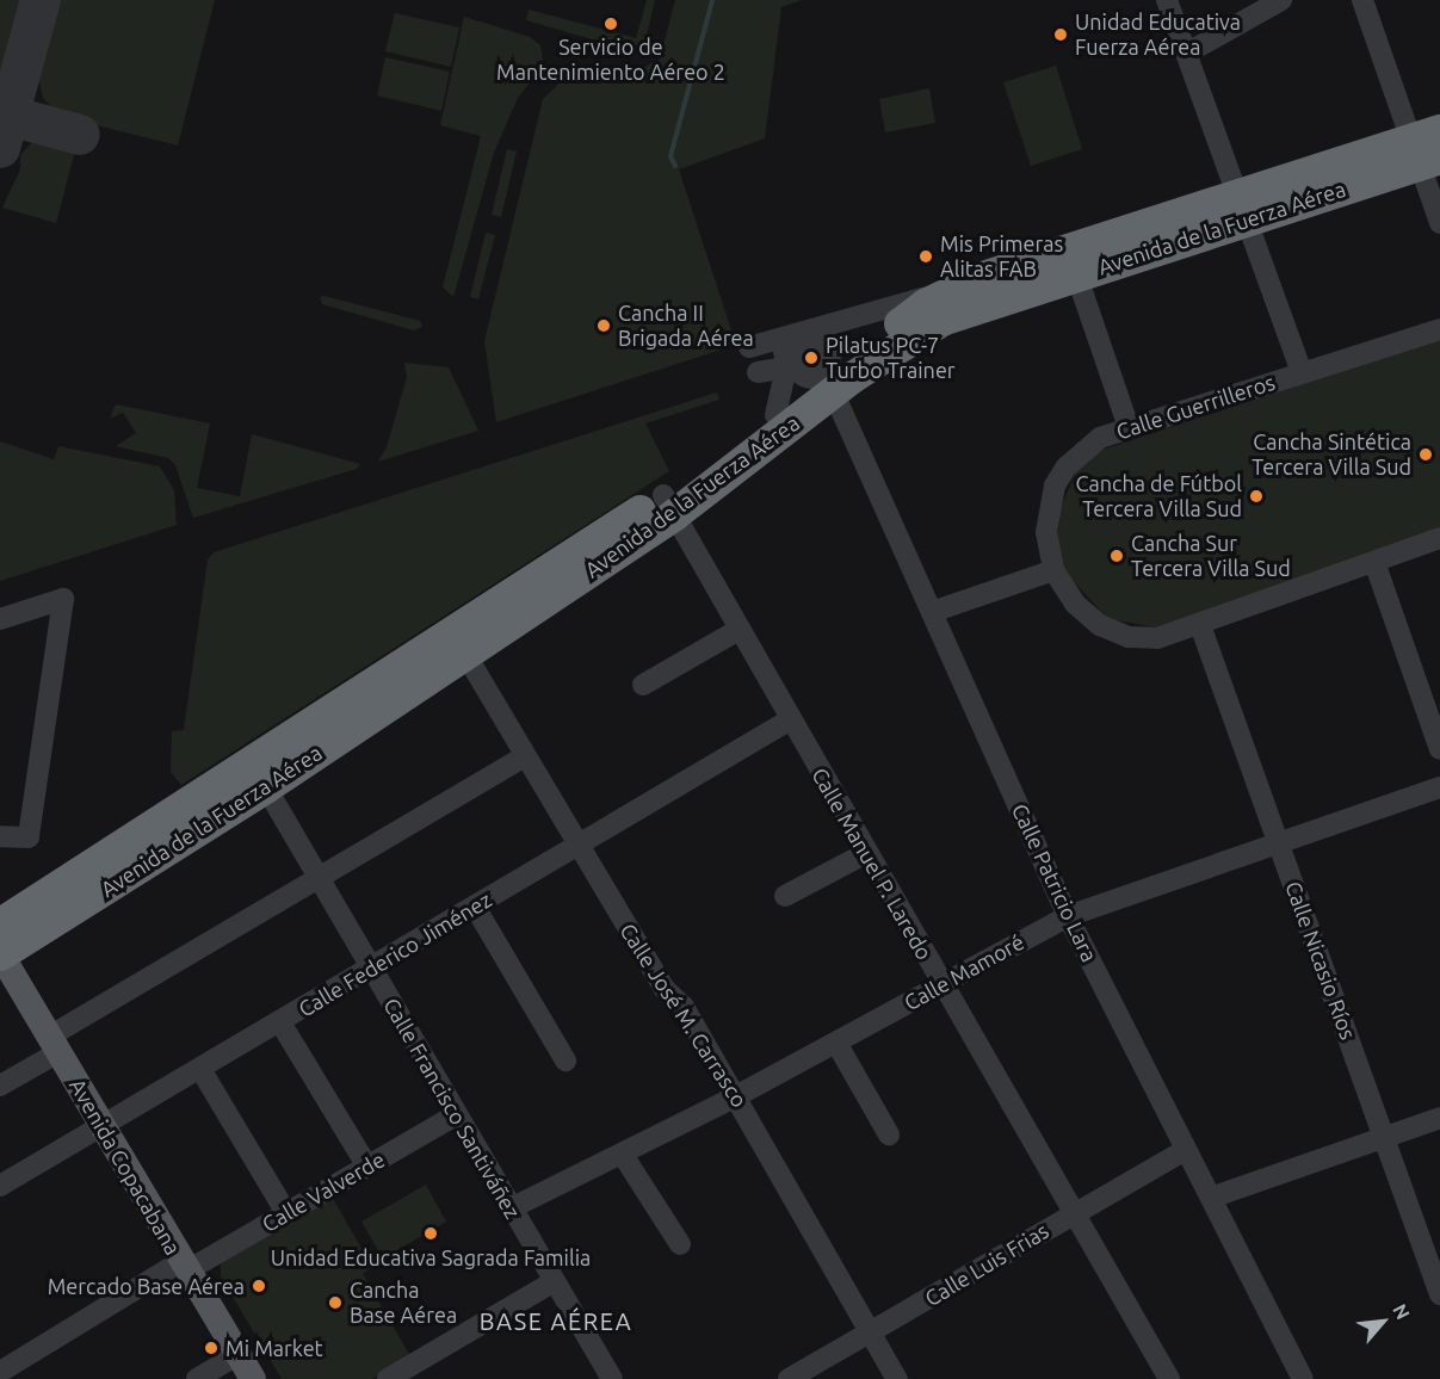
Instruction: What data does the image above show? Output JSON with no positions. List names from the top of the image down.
{
  "streets": {
    "highway": ["Avenida de la Fuerza Aérea"],
    "main road": ["Avenida Copacabana"],
    "street": [
      "Calle Guerrilleros",
      "Calle Manuel P. Laredo",
      "Calle Patricio Lara",
      "Calle Federico Jiménez",
      "Calle Nicasio Ríos",
      "Calle Mamoré",
      "Calle José M. Carrasco",
      "Calle Francisco Santiváñez",
      "Calle Valverde",
      "Calle Luis Frias"
    ]
  },
  "crossings": [
    ["Avenida de la Fuerza Aérea", "Calle Manuel P. Laredo"],
    ["Avenida de la Fuerza Aérea", "Calle Patricio Lara"],
    ["Avenida de la Fuerza Aérea", "Calle José M. Carrasco"],
    ["Avenida de la Fuerza Aérea", "Calle Francisco Santiváñez"],
    ["Avenida de la Fuerza Aérea", "Avenida Copacabana"],
    ["Calle Guerrilleros", "Calle Nicasio Ríos"],
    ["Calle Manuel P. Laredo", "Calle Federico Jiménez"],
    ["Calle Manuel P. Laredo", "Calle Mamoré"],
    ["Calle Manuel P. Laredo", "Calle Luis Frias"],
    ["Calle Patricio Lara", "Calle Mamoré"],
    ["Calle Patricio Lara", "Calle Luis Frias"],
    ["Calle Federico Jiménez", "Calle José M. Carrasco"],
    ["Calle Federico Jiménez", "Calle Francisco Santiváñez"],
    ["Calle Federico Jiménez", "Avenida Copacabana"],
    ["Calle Nicasio Ríos", "Calle Mamoré"],
    ["Calle Mamoré", "Calle José M. Carrasco"],
    ["Calle Mamoré", "Calle Francisco Santiváñez"],
    ["Calle José M. Carrasco", "Calle Luis Frias"],
    ["Calle Francisco Santiváñez", "Calle Valverde"],
    ["Avenida Copacabana", "Calle Valverde"]
  ],
  "districts": ["BASE AÉREA"],
  "places": [
    "Servicio de Mantenimiento Aéreo 2",
    "Unidad Educativa Fuerza Aérea",
    "Mis Primeras Alitas FAB",
    "Cancha II Brigada Aérea",
    "Pilatus PC-7 Turbo Trainer",
    "Cancha Sintética Tercera Villa Sud",
    "Cancha de Fútbol Tercera Villa Sud",
    "Cancha Sur Tercera Villa Sud",
    "Unidad Educativa Sagrada Familia",
    "Mercado Base Aérea",
    "Cancha Base Aérea",
    "Mi Market"
  ],
  "north": "top right"
}
